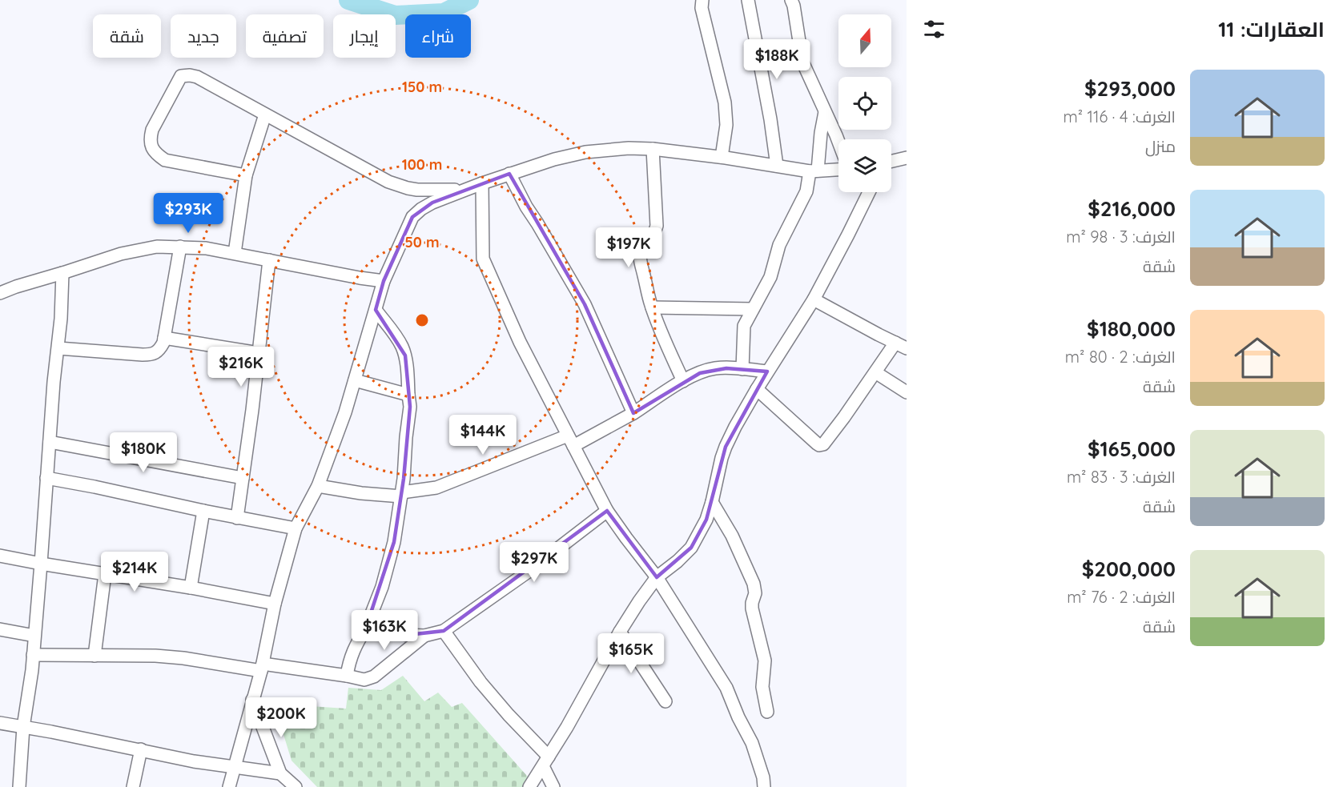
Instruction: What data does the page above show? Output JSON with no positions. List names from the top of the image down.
{
  "north": "top",
  "page": {
    "heading": "العقارات: 11",
    "chip": [
      "شراء",
      "إيجار",
      "تصفية",
      "جديد",
      "شقة"
    ],
    "price": [
      "$188K",
      "$293K",
      "$197K",
      "$216K",
      "$144K",
      "$180K",
      "$297K",
      "$214K",
      "$163K",
      "$165K",
      "$200K"
    ],
    "list": [
      {
        "name": "$293,000",
        "note": "الغرف: 4 · 116 m² · منزل"
      },
      {
        "name": "$216,000",
        "note": "الغرف: 3 · 98 m² · شقة"
      },
      {
        "name": "$180,000",
        "note": "الغرف: 2 · 80 m² · شقة"
      },
      {
        "name": "$165,000",
        "note": "الغرف: 3 · 83 m² · شقة"
      },
      {
        "name": "$200,000",
        "note": "الغرف: 2 · 76 m² · شقة"
      }
    ]
  },
  "rings": ["150 m", "100 m", "50 m"]
}
